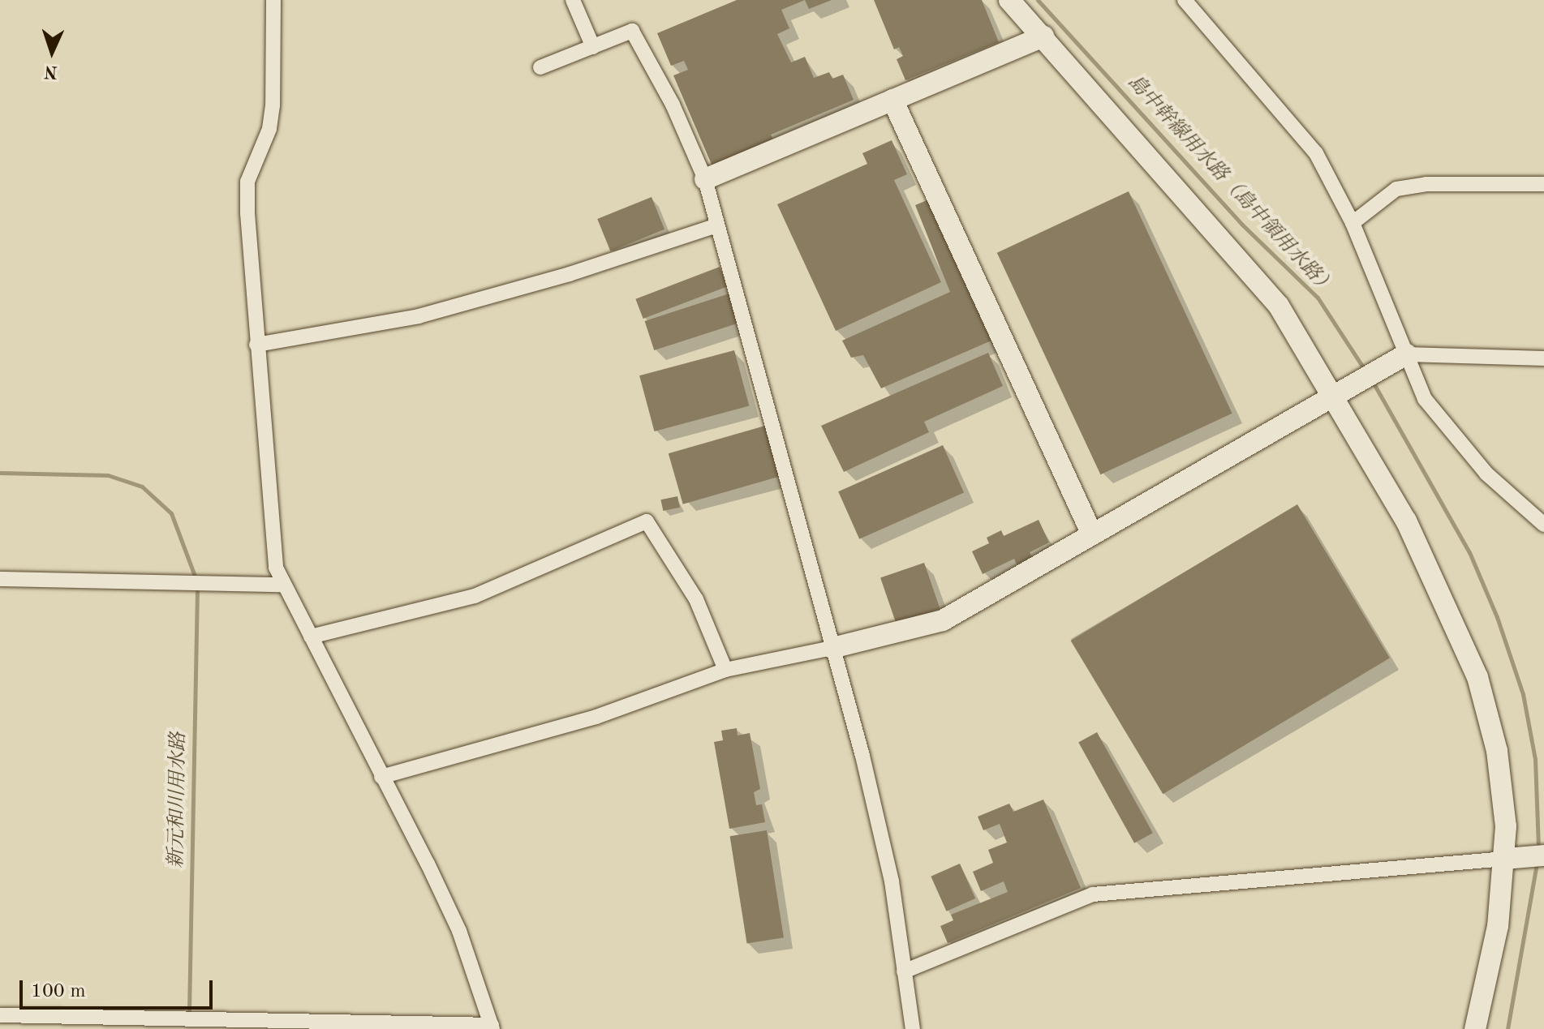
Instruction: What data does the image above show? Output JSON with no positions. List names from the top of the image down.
{
  "water": ["島中幹線用水路（島中領用水路）", "新元和川用水路"],
  "scale_bar": "100 m",
  "north": "bottom"
}
